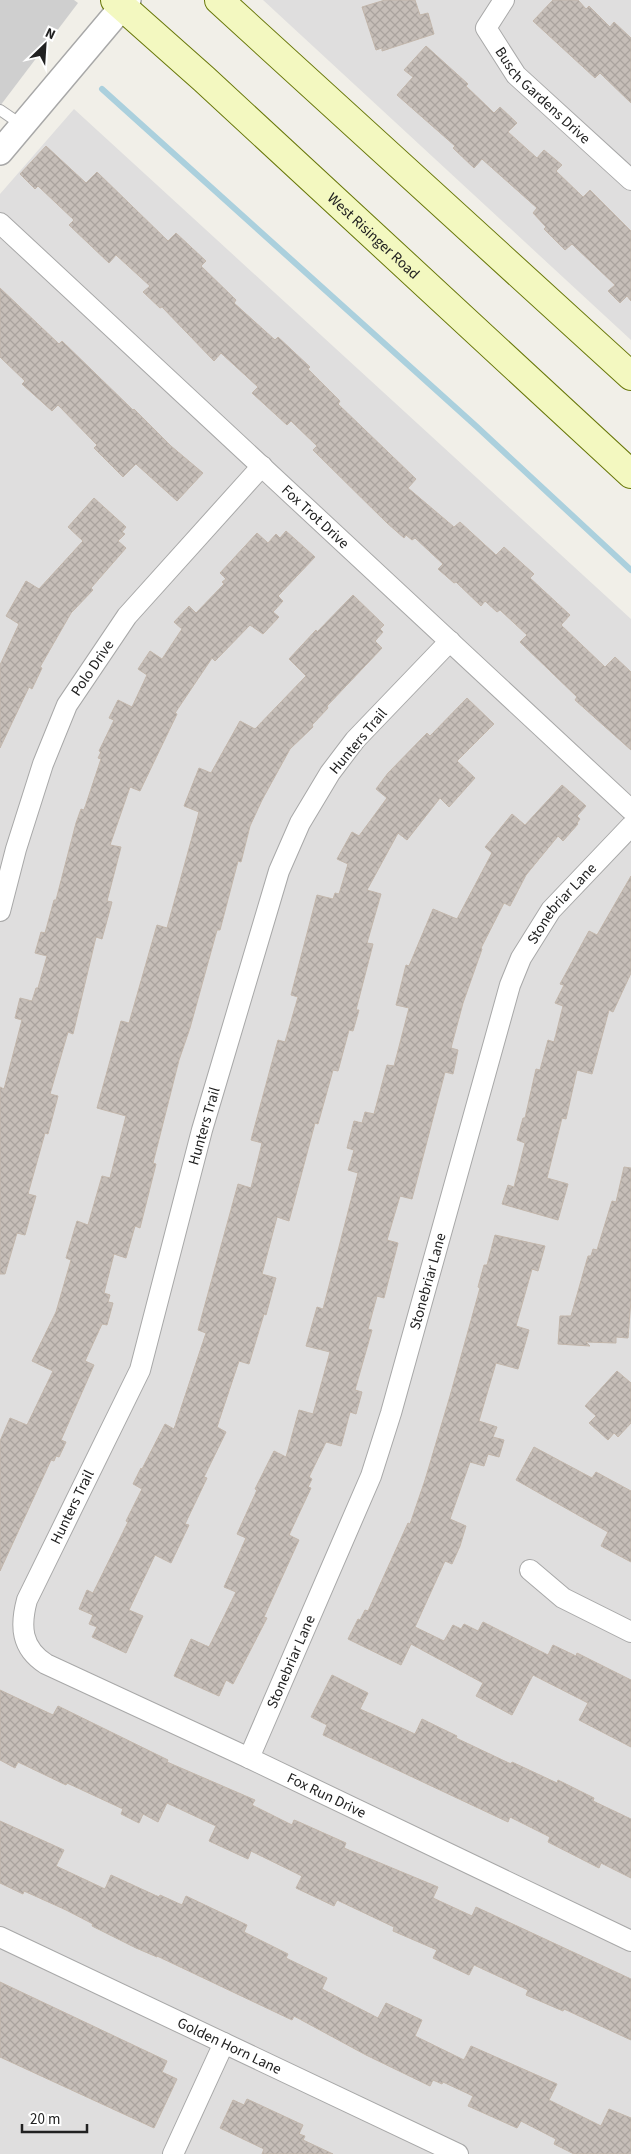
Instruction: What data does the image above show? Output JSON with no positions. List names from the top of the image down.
{
  "streets": {
    "main road": ["West Risinger Road"],
    "street": [
      "Busch Gardens Drive",
      "Fox Trot Drive",
      "Polo Drive",
      "Hunters Trail",
      "Stonebriar Lane",
      "Fox Run Drive",
      "Golden Horn Lane"
    ]
  },
  "crossings": [
    ["Fox Trot Drive", "Polo Drive"],
    ["Fox Trot Drive", "Hunters Trail"],
    ["Hunters Trail", "Fox Run Drive"],
    ["Stonebriar Lane", "Fox Run Drive"]
  ],
  "scale_bar": "20 m",
  "north": "top right"
}
